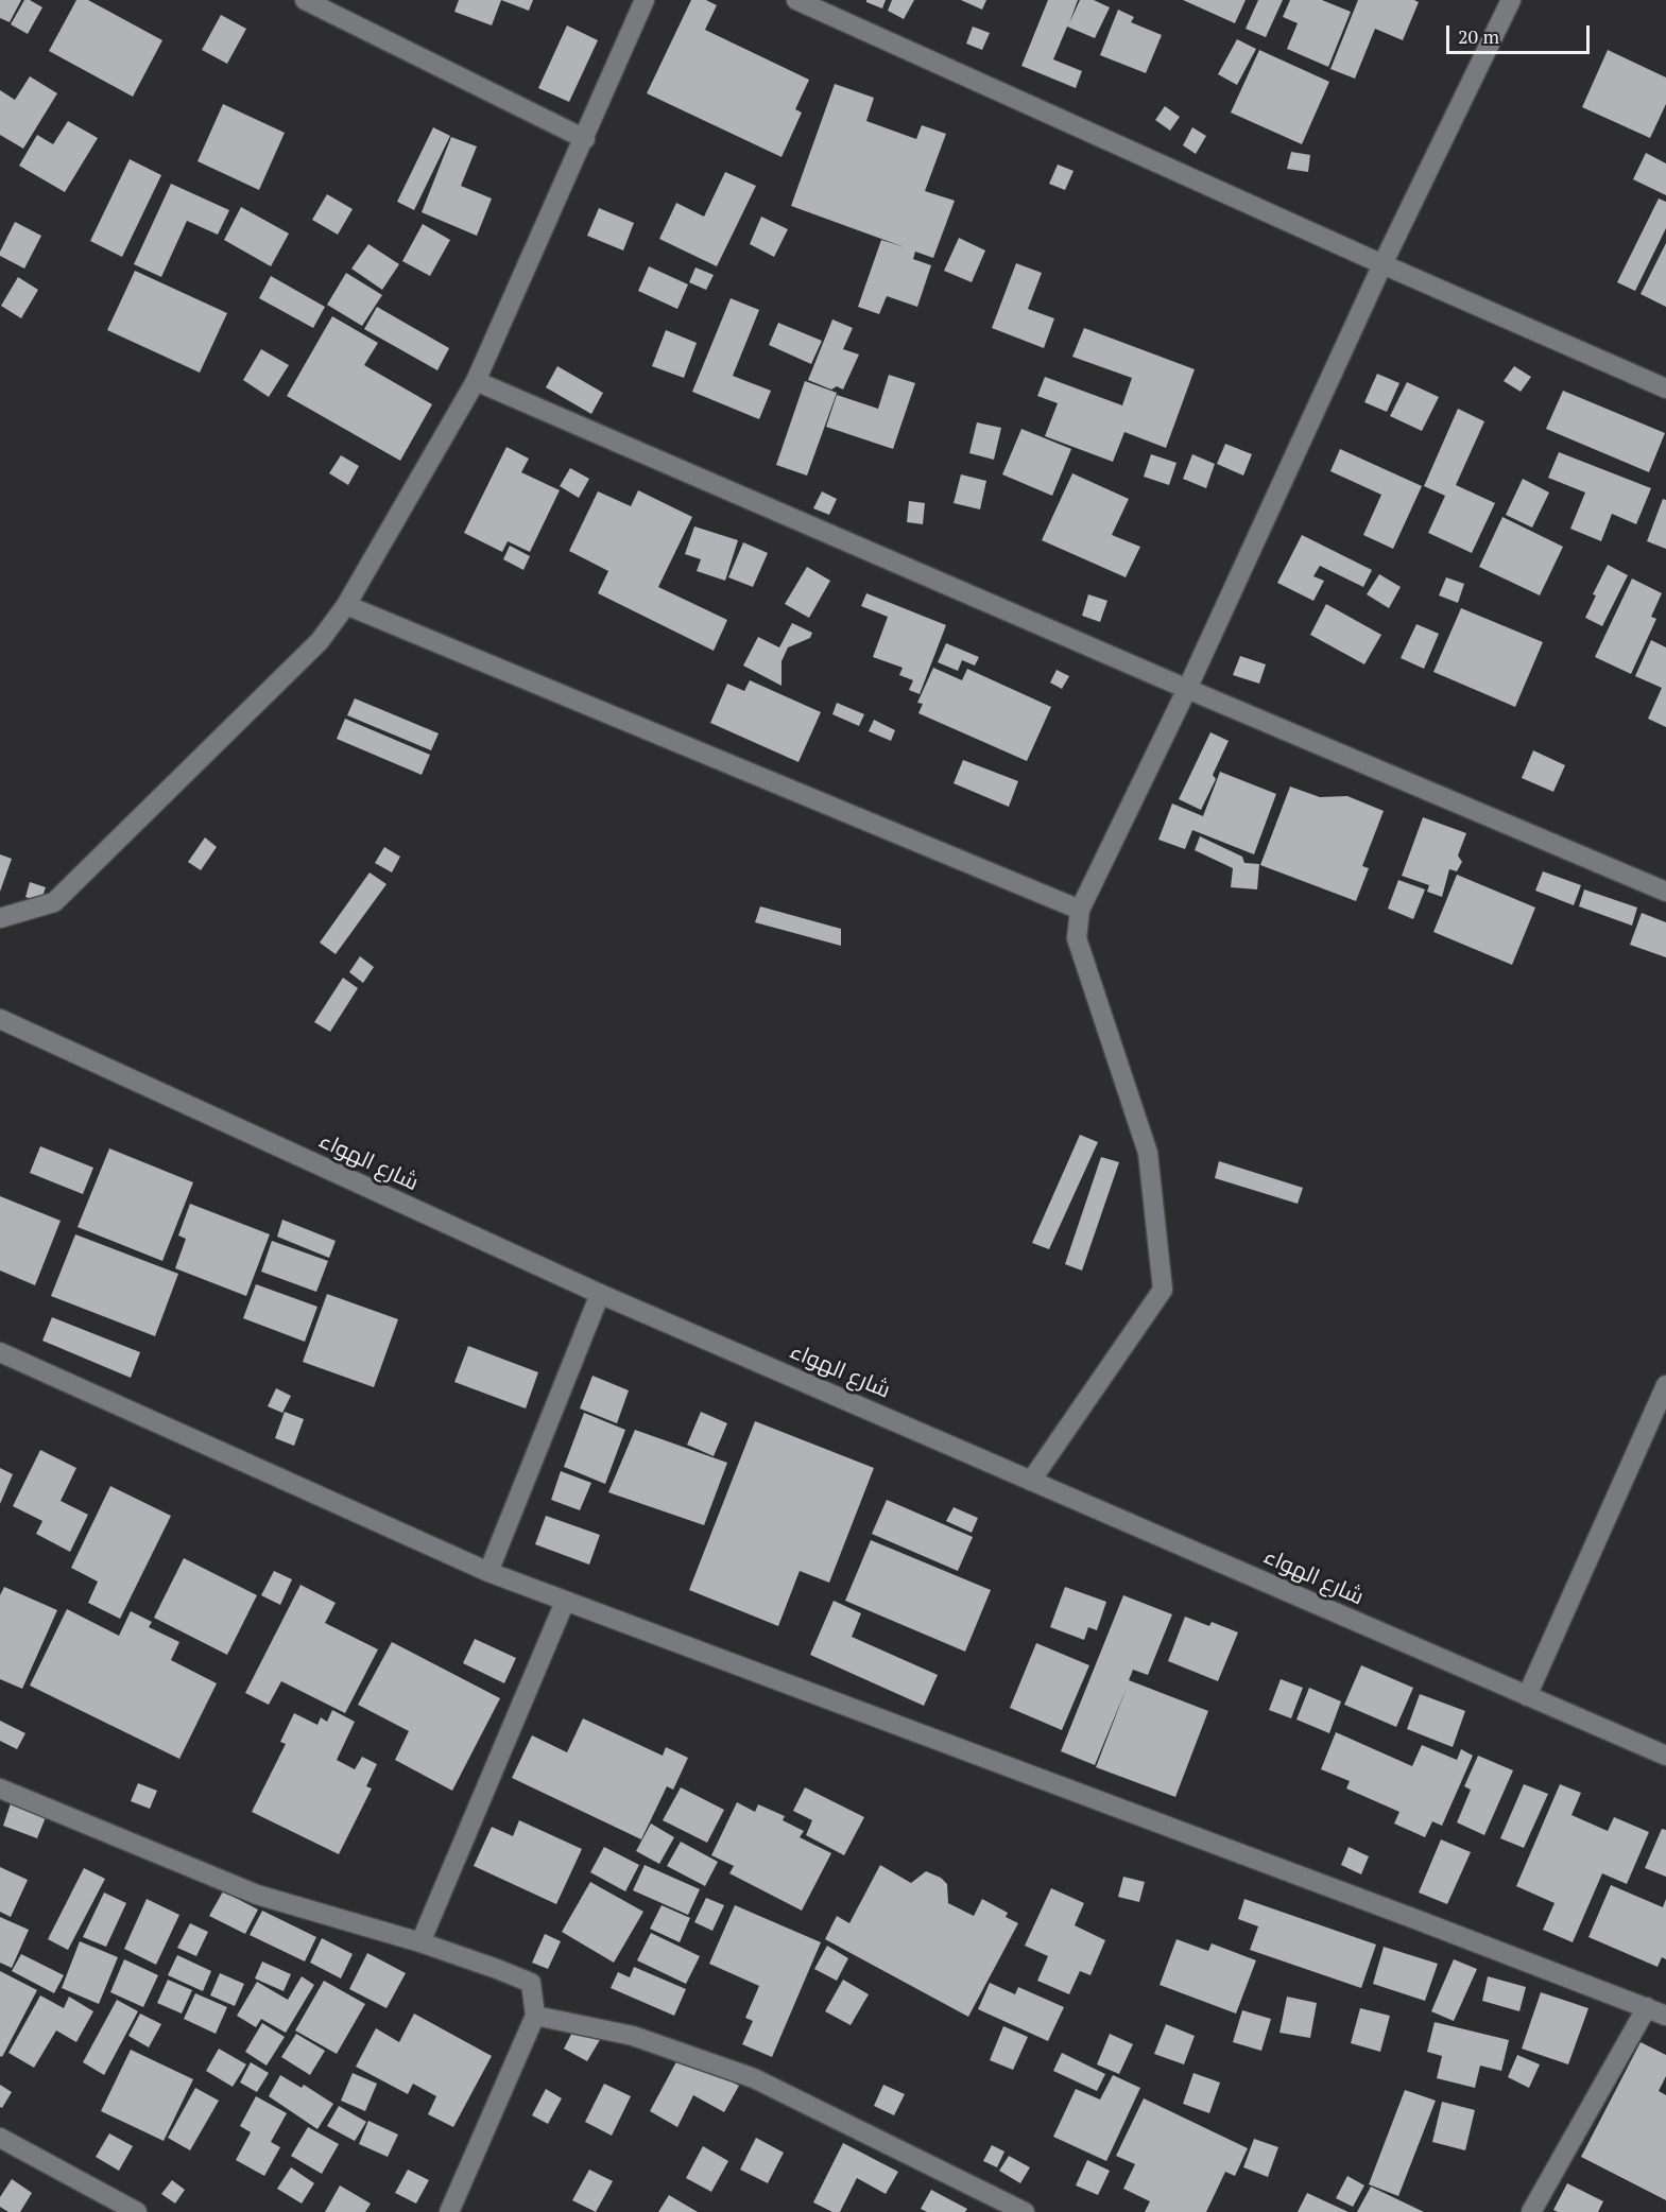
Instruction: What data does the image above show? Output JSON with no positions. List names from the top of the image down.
{
  "streets": {
    "street": ["شارع الهواء"]
  },
  "scale_bar": "20 m"
}
